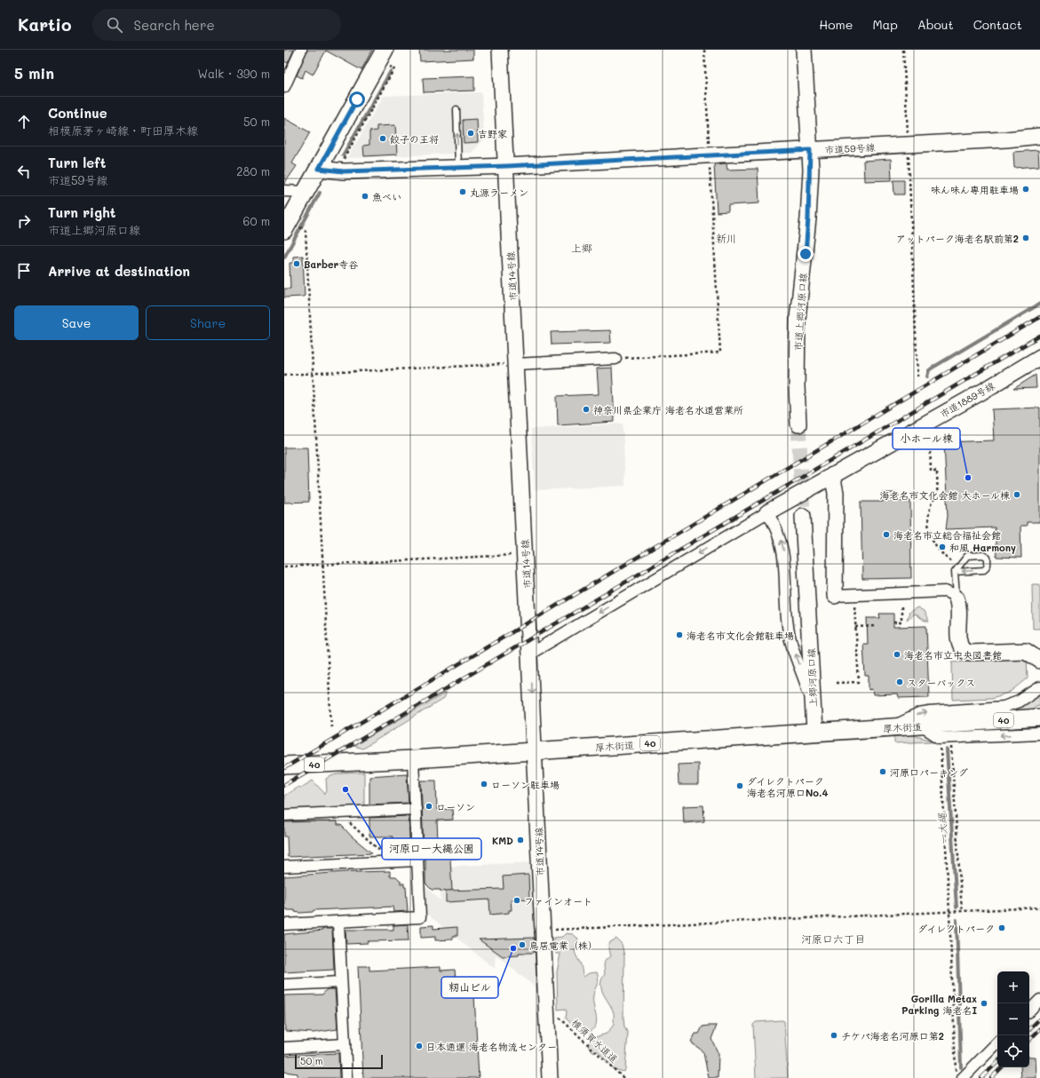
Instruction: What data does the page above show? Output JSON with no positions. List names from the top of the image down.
{
  "streets": {
    "main road": ["40", "厚木街道"],
    "street": [
      "市道59号線",
      "市道14号線",
      "市道上郷河原口線",
      "市道1889号線",
      "上郷河原口線"
    ],
    "path": ["横須賀水道道"]
  },
  "crossings": [
    ["市道59号線", "市道14号線"],
    ["市道59号線", "市道上郷河原口線"],
    ["市道14号線", "厚木街道"],
    ["上郷河原口線", "厚木街道"]
  ],
  "districts": ["新川", "上郷", "河原口六丁目"],
  "water": ["一大縄"],
  "places": [
    "吉野家",
    "餃子の王将",
    "味ん味ん専用駐車場",
    "丸源ラーメン",
    "魚べい",
    "アットパーク海老名駅前第2",
    "Barber寺谷",
    "神奈川県企業庁 海老名水道営業所",
    "小ホール棟",
    "海老名市文化会館 大ホール棟",
    "海老名市立総合福祉会館",
    "和風 Harmony",
    "海老名市文化会館駐車場",
    "海老名市立中央図書館",
    "スターバックス",
    "河原口パーキング",
    "ローソン駐車場",
    "ダイレクトパーク 海老名河原口No.4",
    "河原口一大縄公園",
    "ローソン",
    "KMD",
    "ファインオート",
    "ダイレクトパーク",
    "鳥居電業（株）",
    "籾山ビル",
    "Gorilla Metax Parking 海老名I",
    "チケパ海老名河原口第2",
    "日本通運 海老名物流センター"
  ],
  "scale_bar": "50 m",
  "page": {
    "header": "Kartio",
    "search": "Search here",
    "nav": [
      "Home",
      "Map",
      "About",
      "Contact"
    ],
    "heading": ["5 min", "Walk · 390 m"],
    "list": [
      ["Continue", "相模原茅ヶ崎線・町田厚木線", "50 m"],
      ["Turn left", "市道59号線", "280 m"],
      ["Turn right", "市道上郷河原口線", "60 m"],
      "Arrive at destination"
    ],
    "buttons": ["Save", "Share"],
    "map_buttons": ["+", "−"],
    "scale": "50 m"
  }
}
